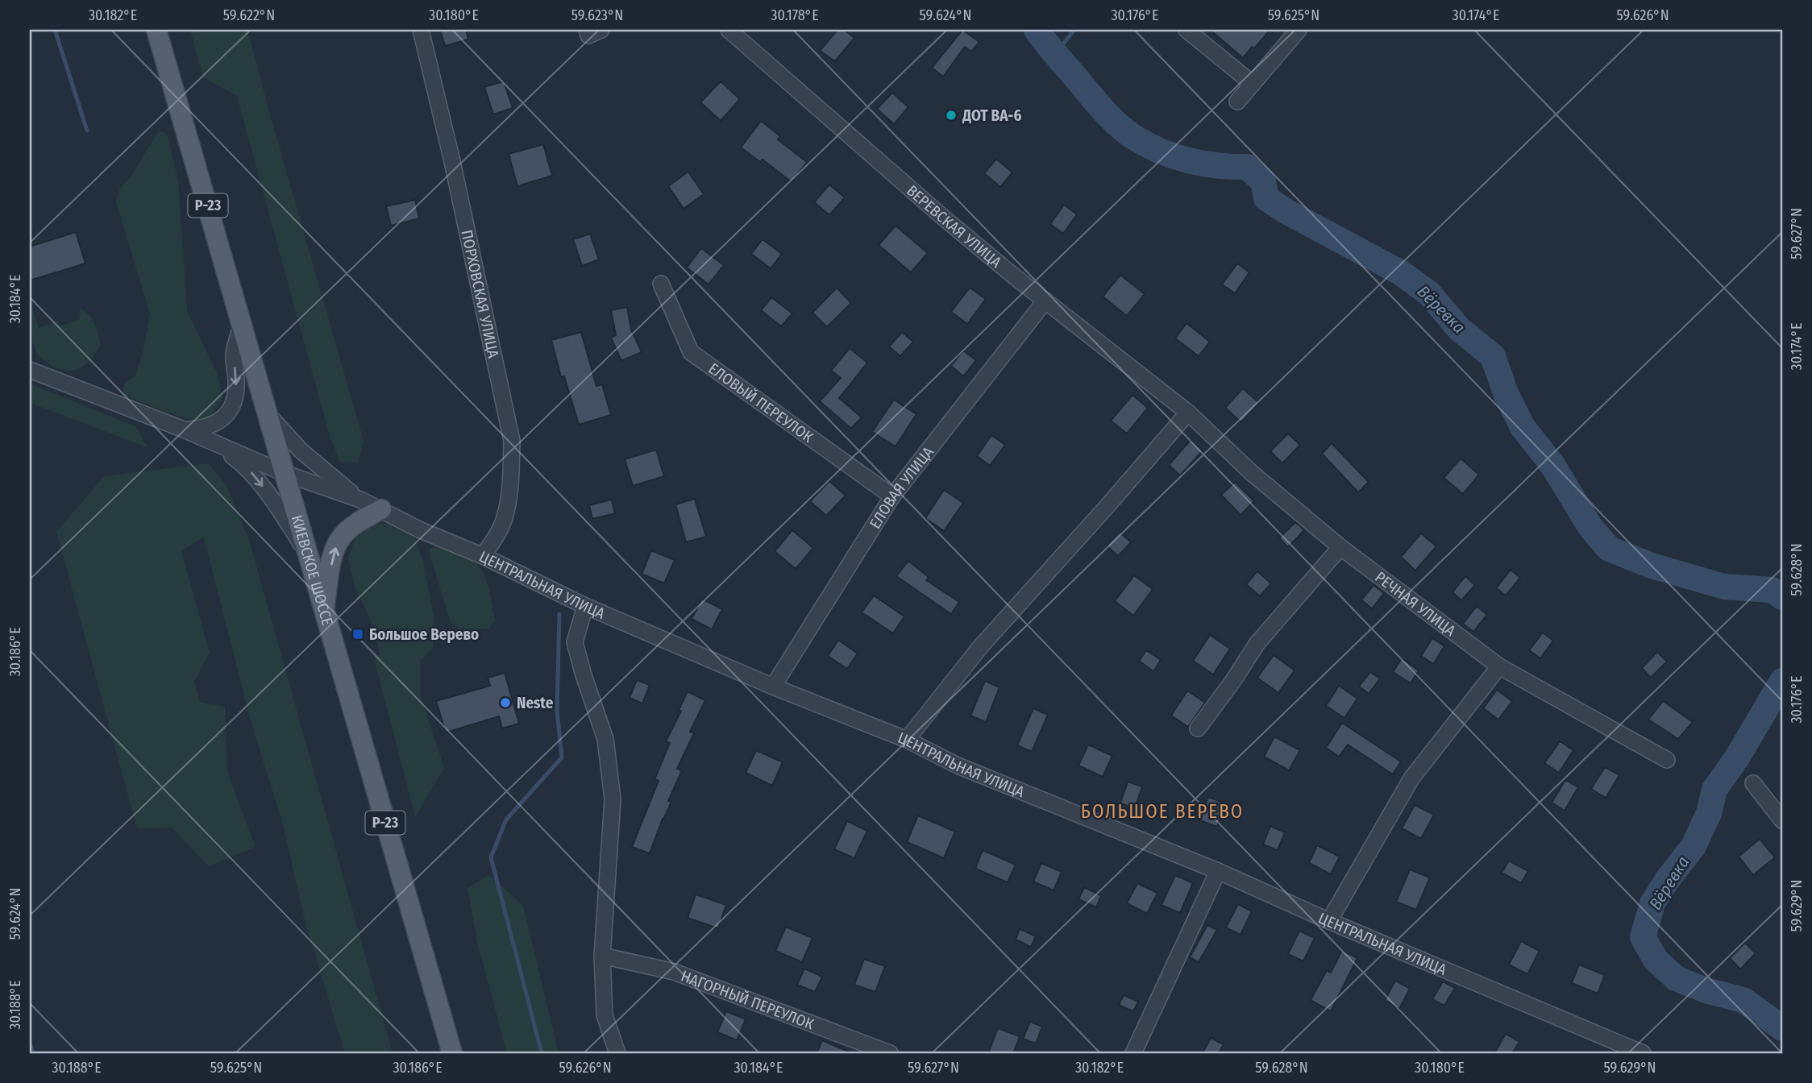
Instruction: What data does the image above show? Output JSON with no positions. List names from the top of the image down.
{
  "streets": {
    "main road": ["Р-23", "КИЕВСКОЕ ШОССЕ"],
    "street": [
      "ВЕРЕВСКАЯ УЛИЦА",
      "ПОРХОВСКАЯ УЛИЦА",
      "ЕЛОВЫЙ ПЕРЕУЛОК",
      "ЕЛОВАЯ УЛИЦА",
      "ЦЕНТРАЛЬНАЯ УЛИЦА",
      "РЕЧНАЯ УЛИЦА",
      "НАГОРНЫЙ ПЕРЕУЛОК"
    ]
  },
  "crossings": [
    ["ВЕРЕВСКАЯ УЛИЦА", "ЕЛОВАЯ УЛИЦА"],
    ["ВЕРЕВСКАЯ УЛИЦА", "РЕЧНАЯ УЛИЦА"],
    ["ПОРХОВСКАЯ УЛИЦА", "ЦЕНТРАЛЬНАЯ УЛИЦА"],
    ["ЕЛОВЫЙ ПЕРЕУЛОК", "ЕЛОВАЯ УЛИЦА"],
    ["ЕЛОВАЯ УЛИЦА", "ЦЕНТРАЛЬНАЯ УЛИЦА"],
    ["КИЕВСКОЕ ШОССЕ", "ЦЕНТРАЛЬНАЯ УЛИЦА"]
  ],
  "districts": ["БОЛЬШОЕ ВЕРЕВО"],
  "water": ["Вёревка"],
  "places": {
    "other": ["ДОТ ВА-6", "Neste"],
    "transit": ["Большое Верево"]
  },
  "coordinates": [
    "30.182°E",
    "59.622°N",
    "30.180°E",
    "59.623°N",
    "30.178°E",
    "59.624°N",
    "30.176°E",
    "59.625°N",
    "30.174°E",
    "59.626°N",
    "59.627°N",
    "30.184°E",
    "59.628°N",
    "30.186°E",
    "59.629°N",
    "30.188°E"
  ]
}
